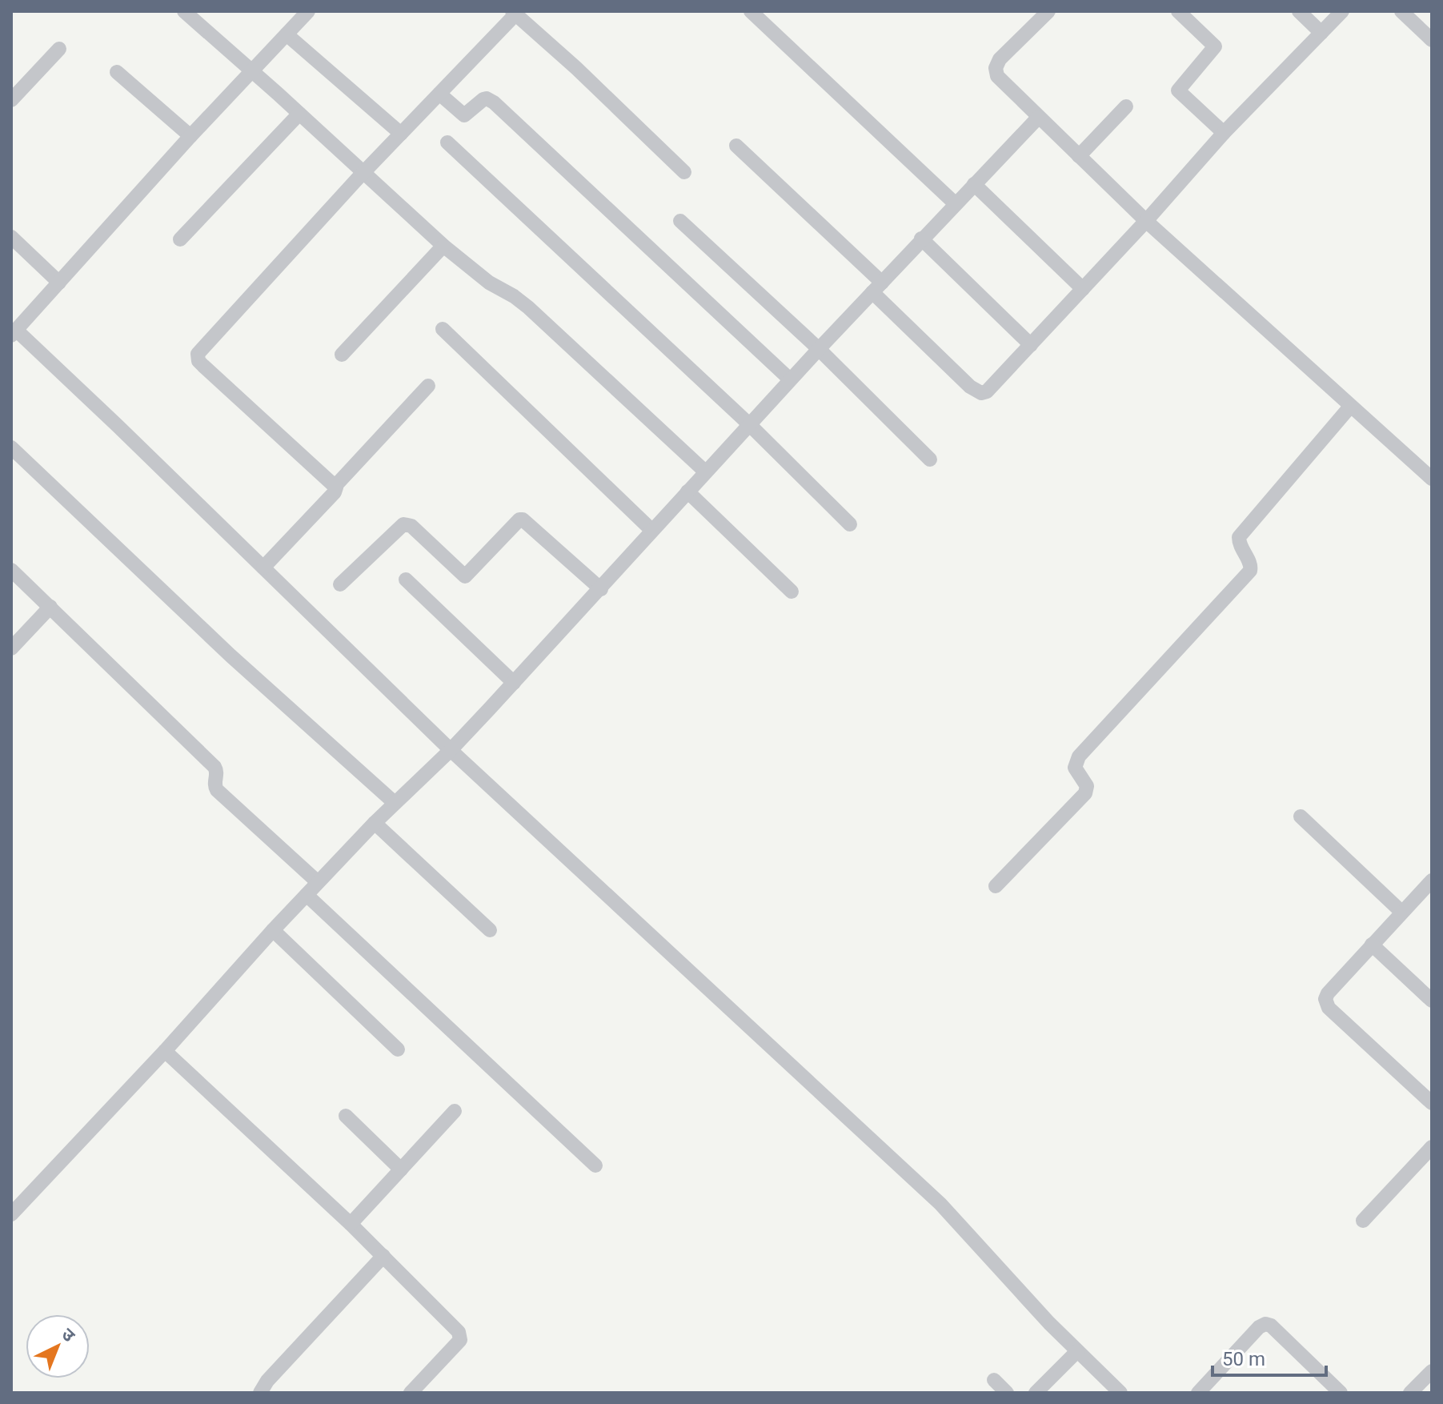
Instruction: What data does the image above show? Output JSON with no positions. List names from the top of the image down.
{
  "scale_bar": "50 m",
  "north": "top right"
}
